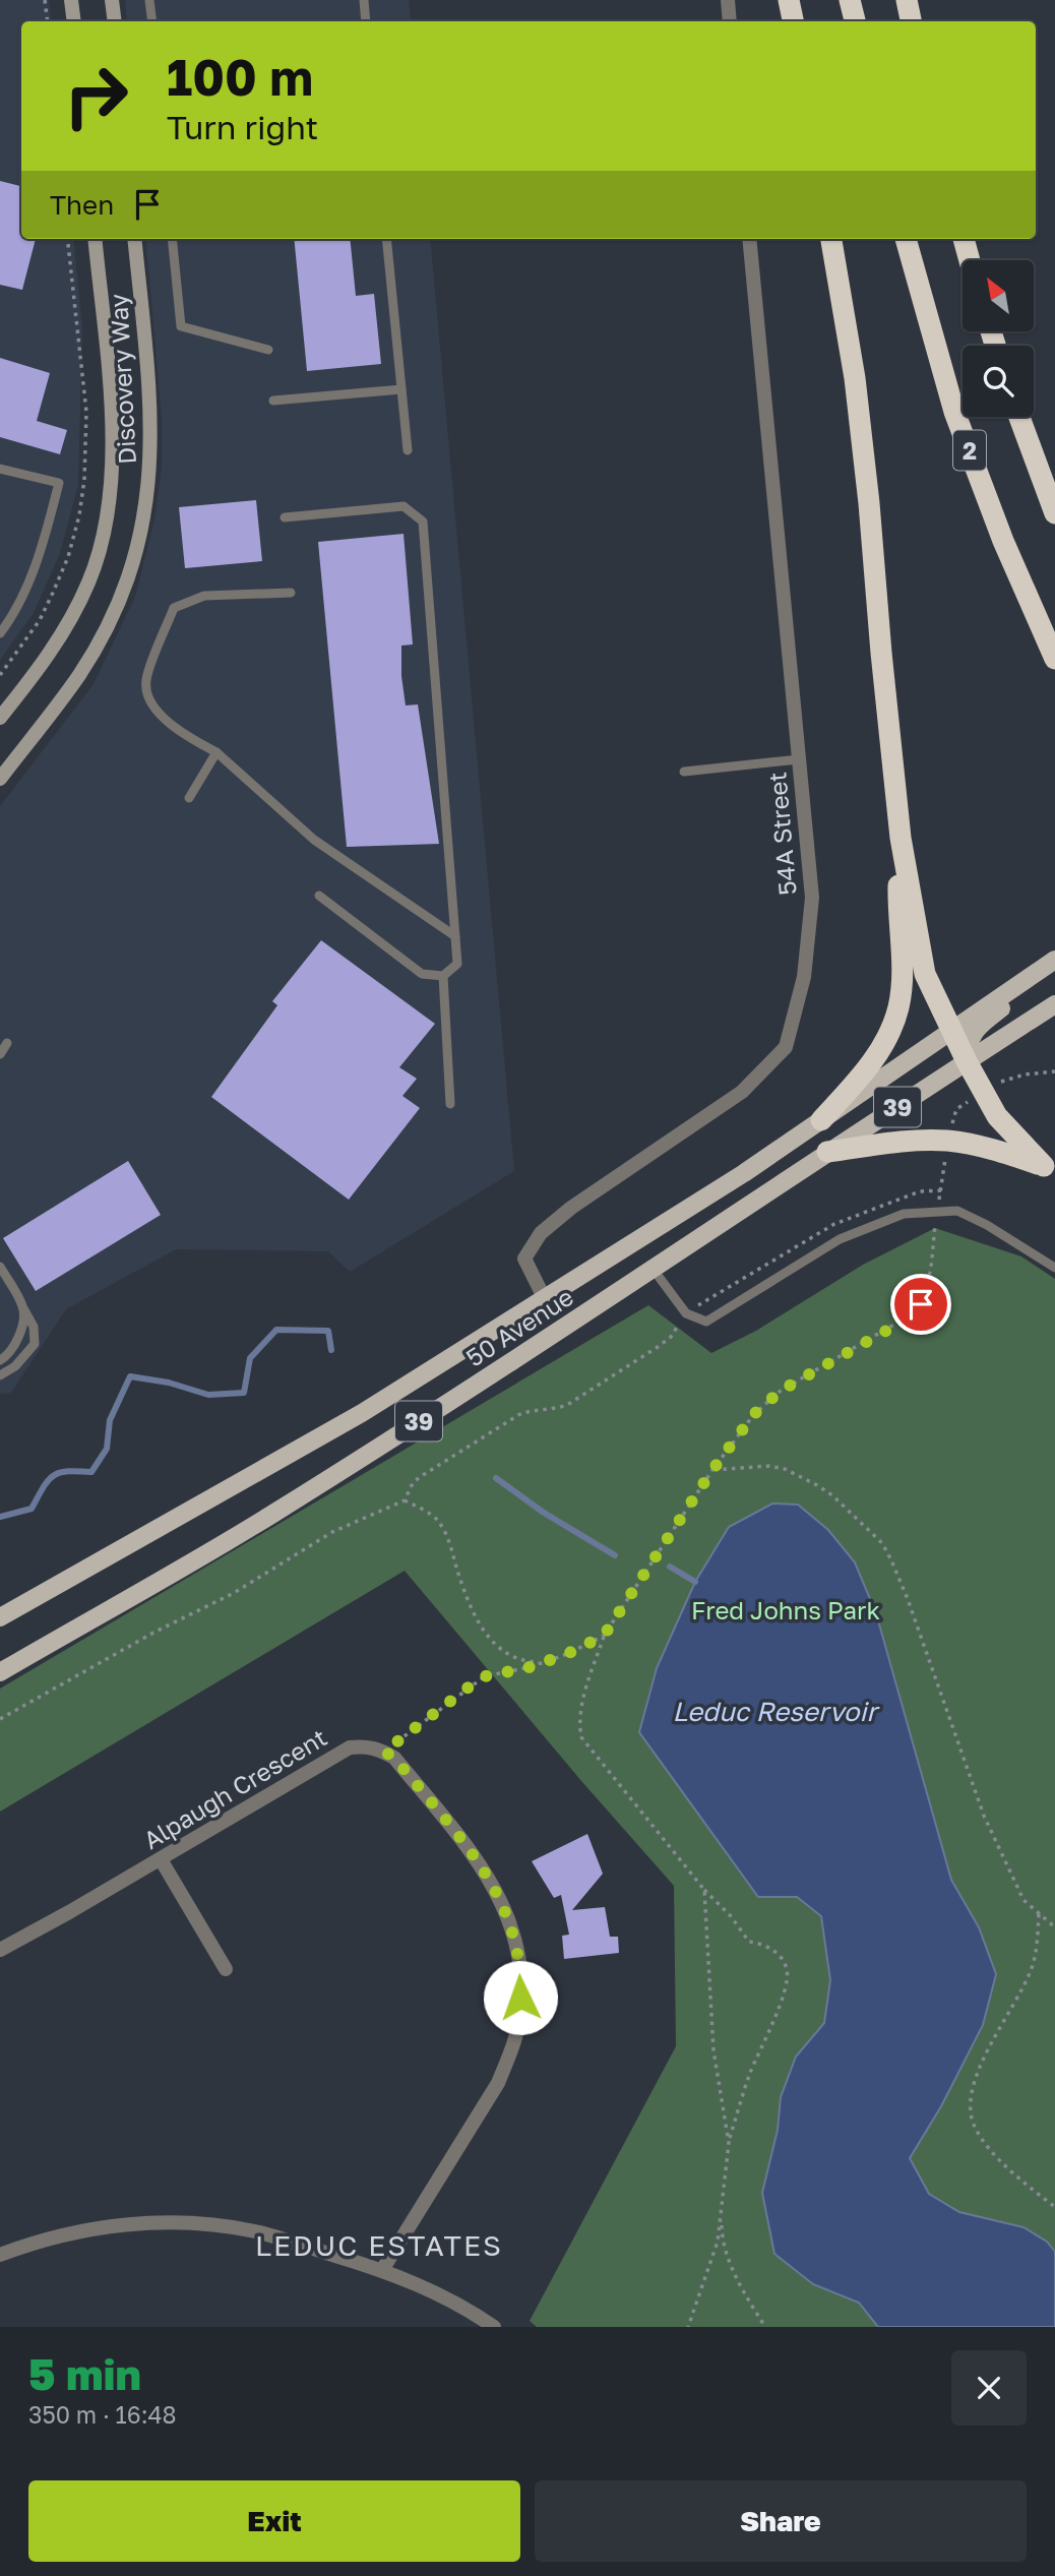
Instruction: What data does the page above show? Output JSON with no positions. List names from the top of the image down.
{
  "streets": {
    "highway": ["2"],
    "main road": ["39", "50 Avenue"],
    "street": ["Discovery Way", "54A Street", "Alpaugh Crescent"]
  },
  "crossings": [
    ["54A Street", "50 Avenue"]
  ],
  "districts": ["LEDUC ESTATES"],
  "water": ["Leduc Reservoir"],
  "parks": ["Fred Johns Park"],
  "north": "top left",
  "page": {
    "turn": ["100 m", "Turn right"],
    "then": "Then",
    "heading": ["5 min", "350 m · 16:48"],
    "buttons": ["Exit", "Share"]
  }
}
